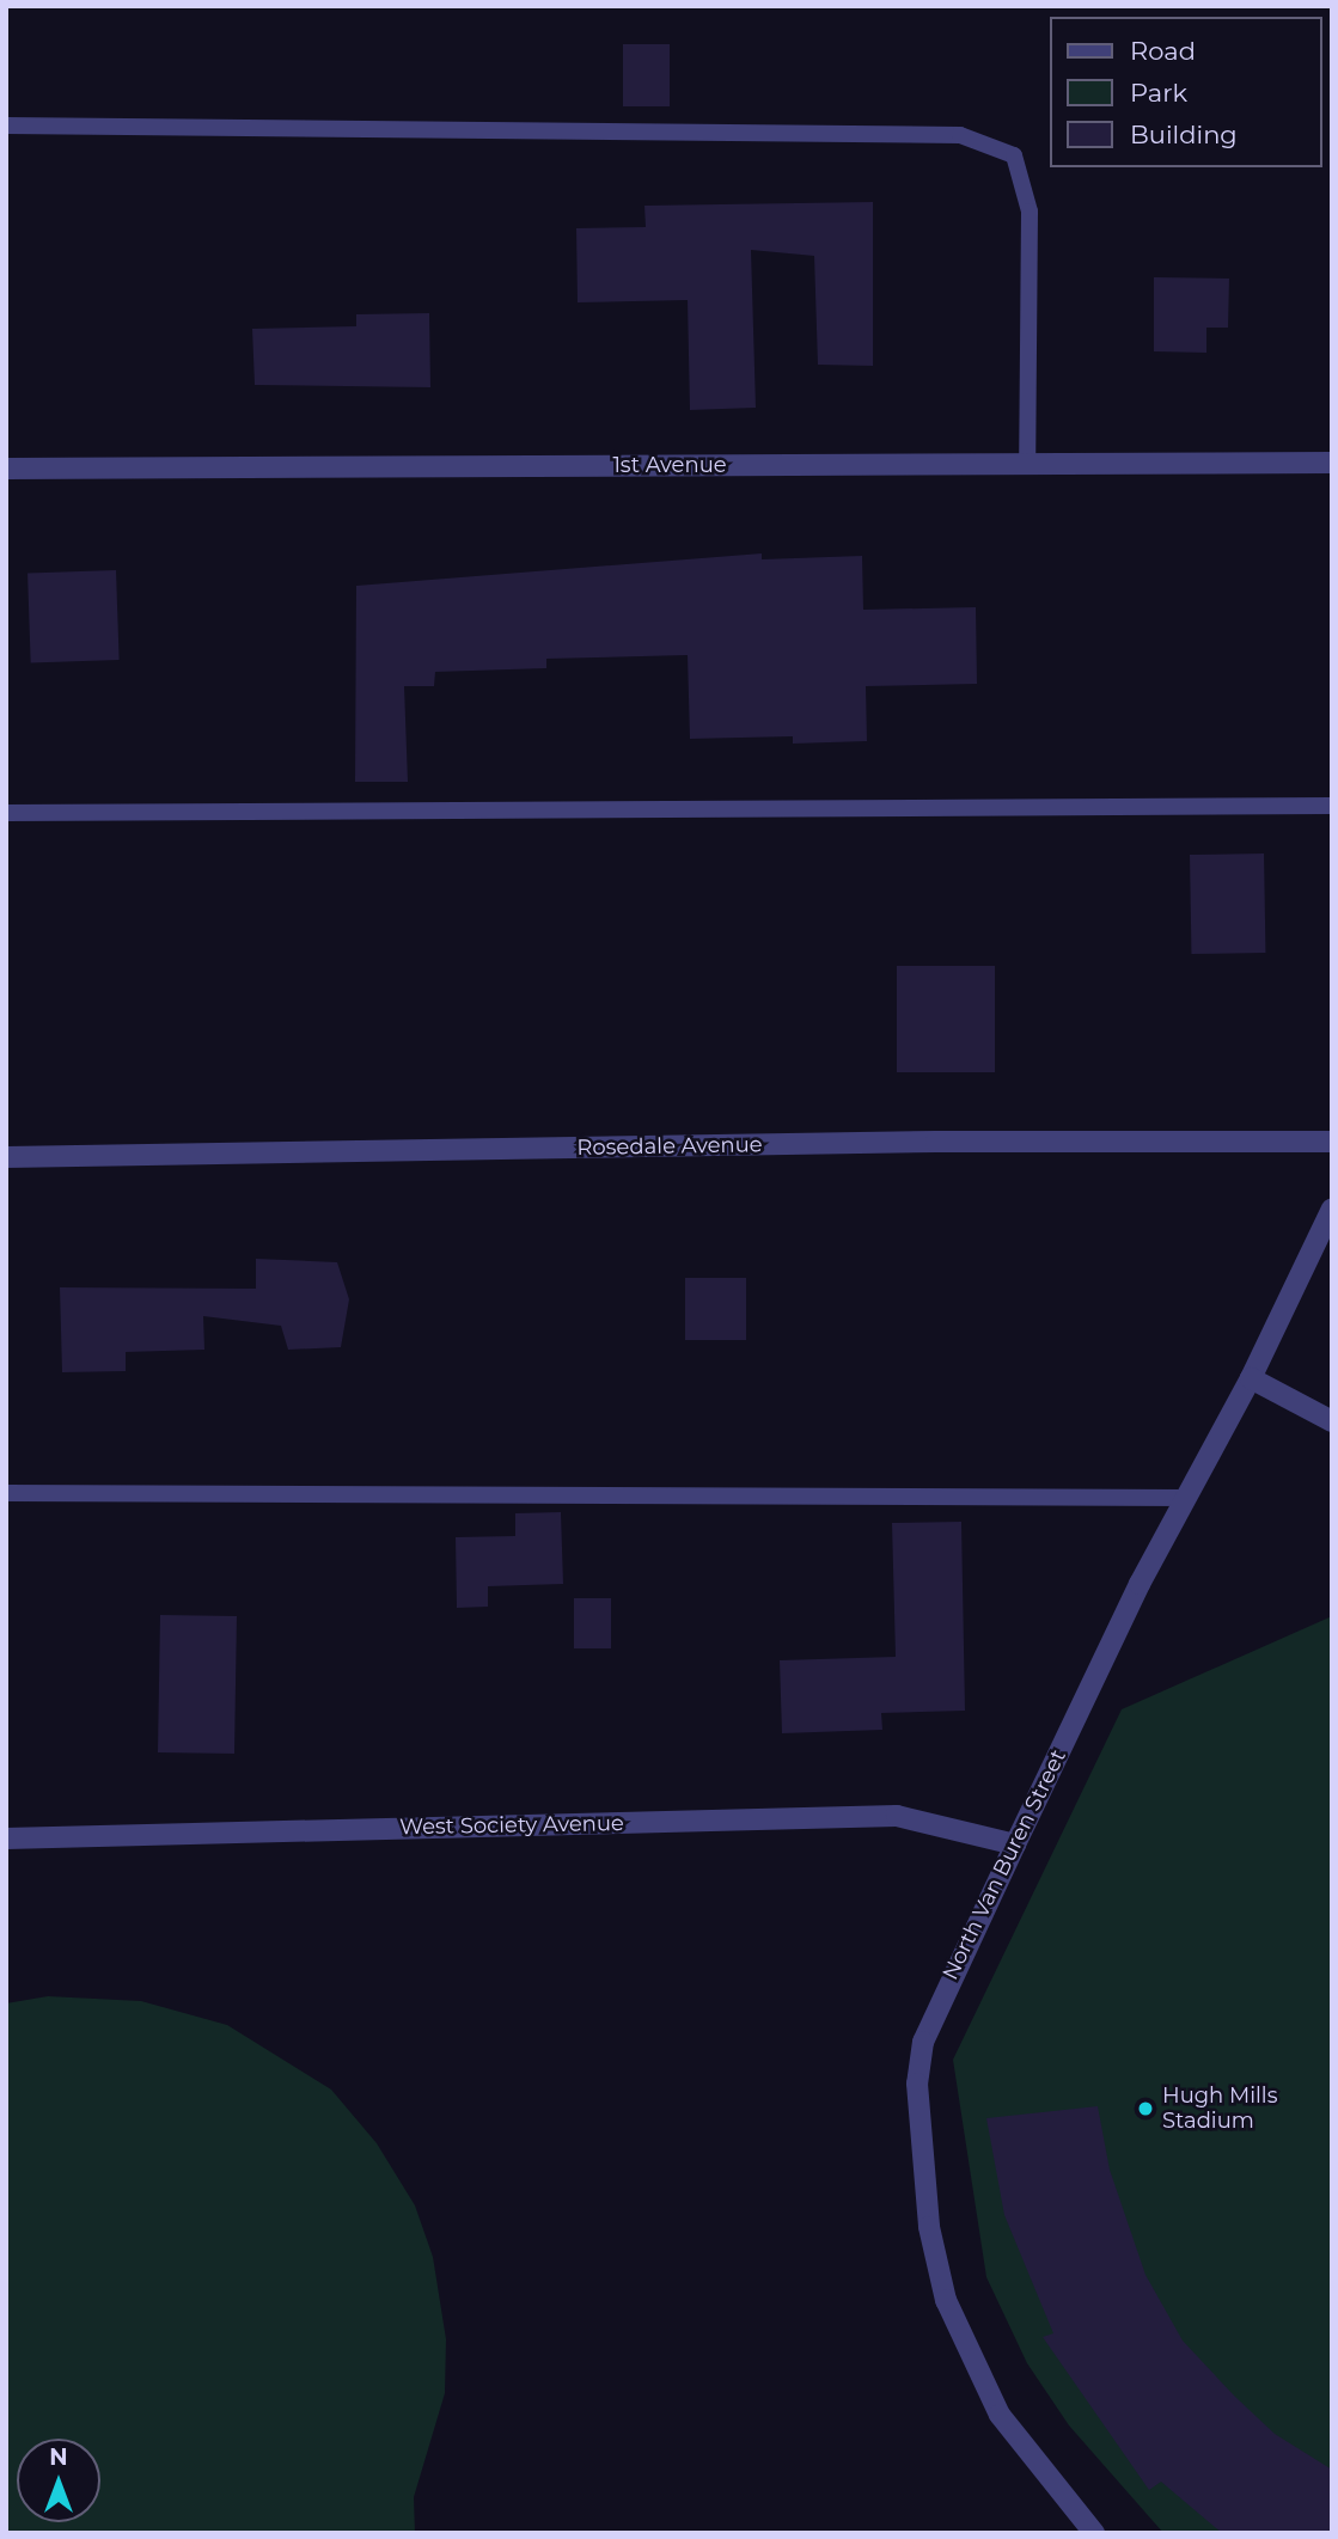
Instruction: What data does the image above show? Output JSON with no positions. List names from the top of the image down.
{
  "streets": {
    "street": [
      "1st Avenue",
      "Rosedale Avenue",
      "West Society Avenue",
      "North Van Buren Street"
    ]
  },
  "crossings": [
    ["West Society Avenue", "North Van Buren Street"]
  ],
  "places": ["Hugh Mills Stadium"],
  "legend": ["Road", "Park", "Building"],
  "north": "top"
}
